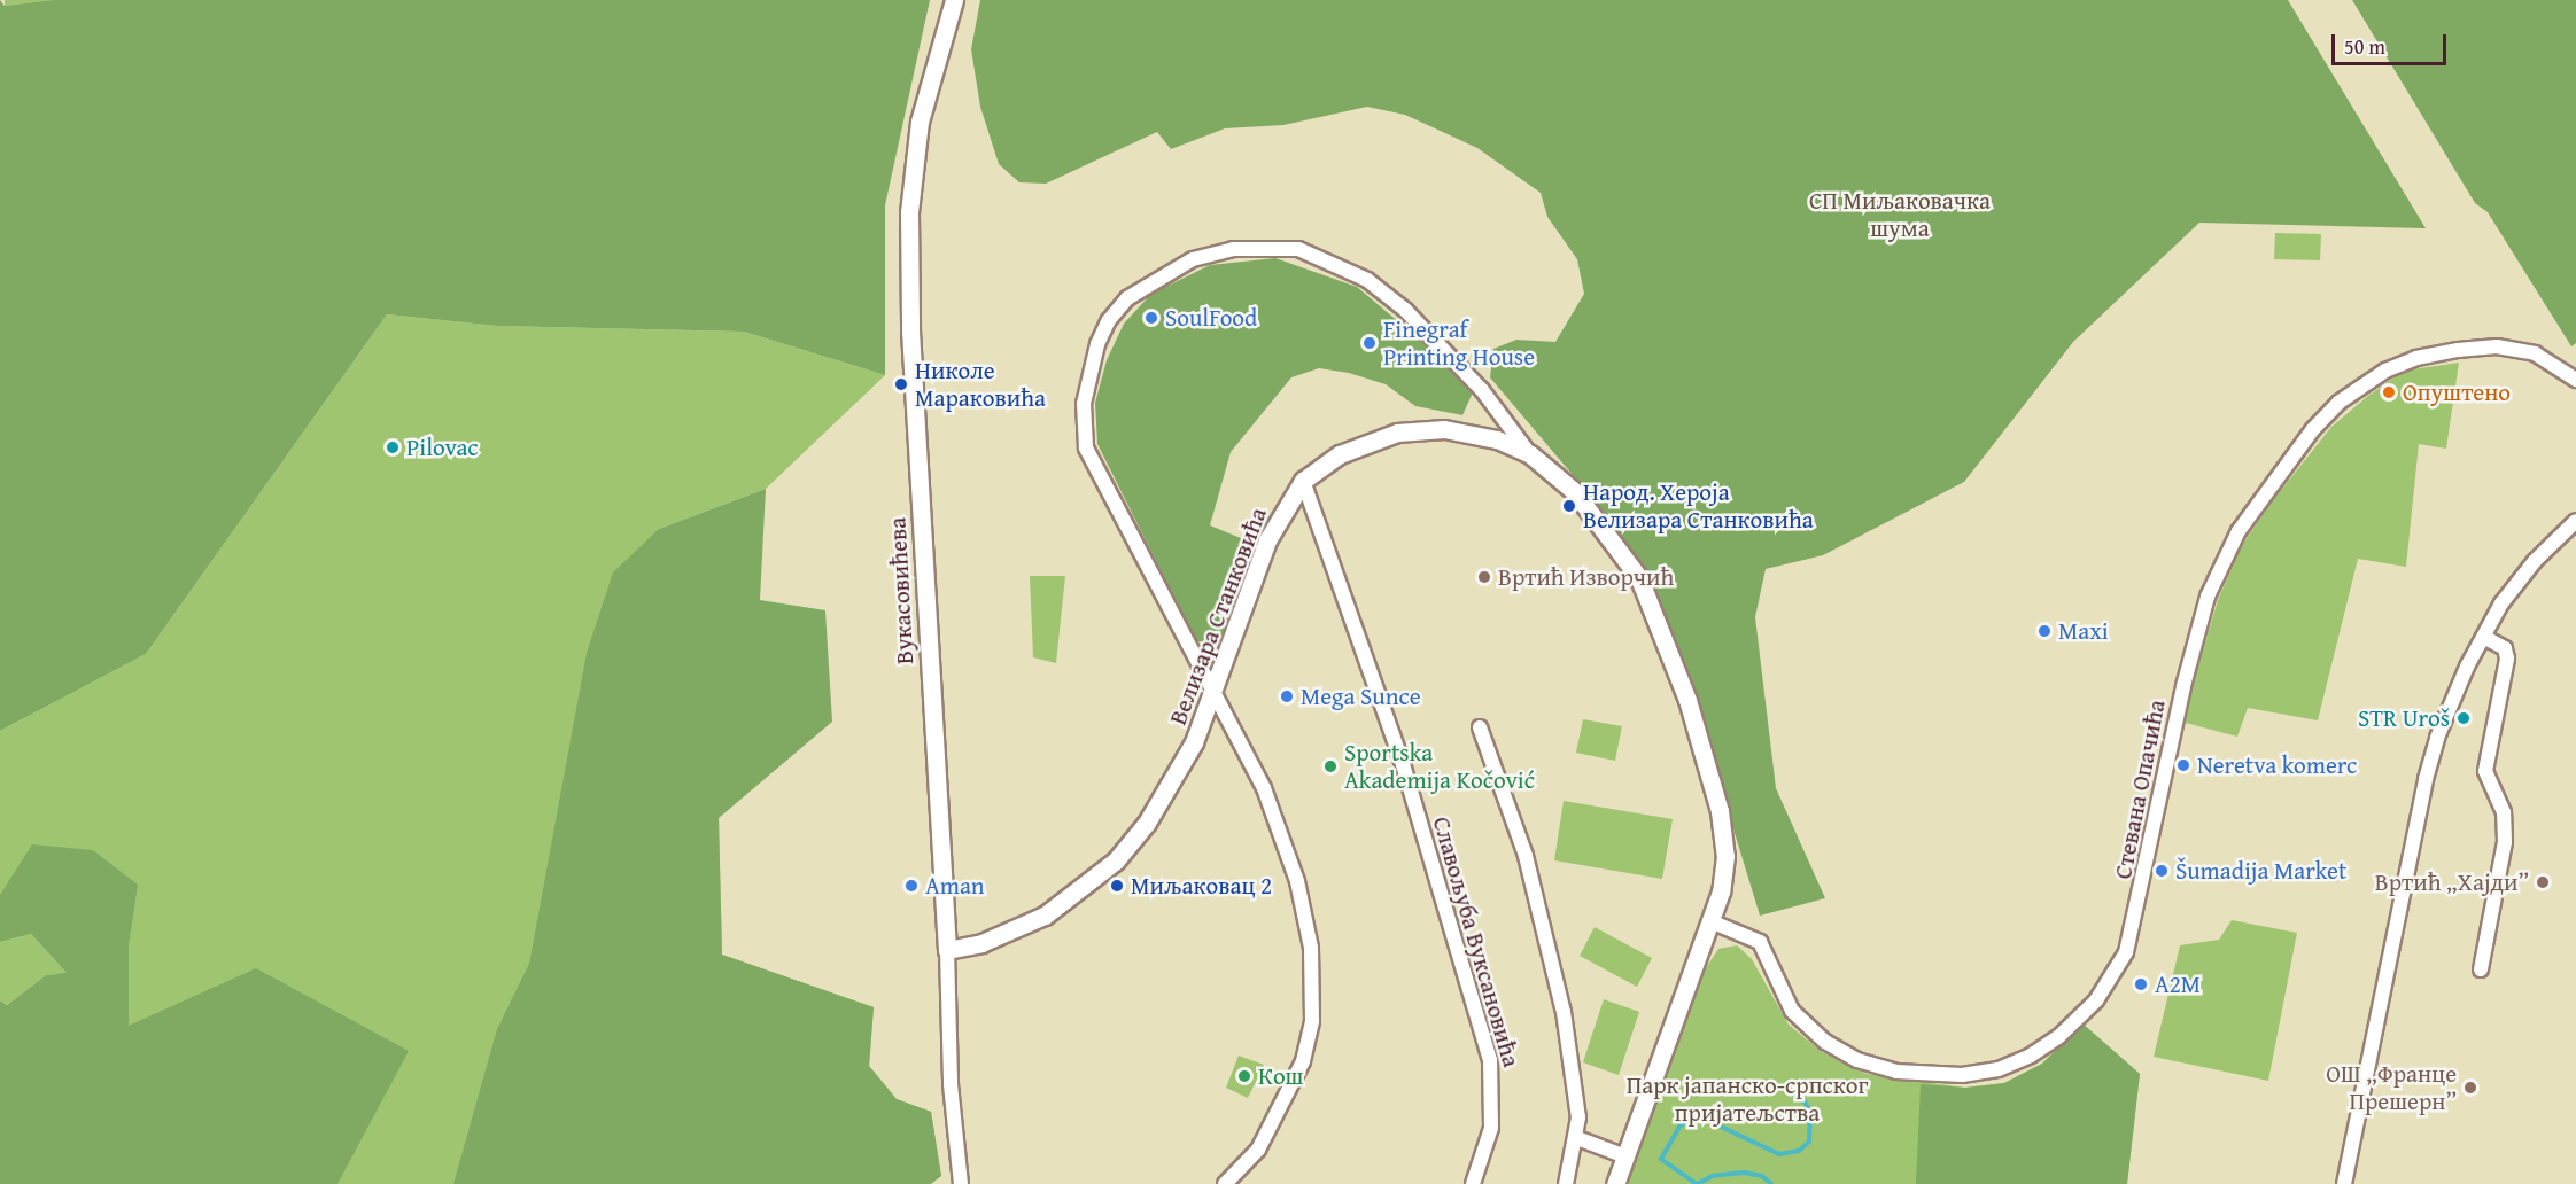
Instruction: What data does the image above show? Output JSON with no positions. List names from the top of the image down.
{
  "streets": {
    "street": [
      "Вукасовићева",
      "Велизара Станковића",
      "Стевана Опачића",
      "Славољуба Вуксановића"
    ]
  },
  "crossings": [
    ["Вукасовићева", "Велизара Станковића"],
    ["Велизара Станковића", "Стевана Опачића"],
    ["Велизара Станковића", "Славољуба Вуксановића"]
  ],
  "parks": ["СП Миљаковачка шума", "Парк јапанско-српског пријатељства"],
  "places": [
    "SoulFood",
    "Finegraf Printing House",
    "Николе Мараковића",
    "Опуштено",
    "Pilovac",
    "Народ. Хероја Велизара Станковића",
    "Вртић Изворчић",
    "Maxi",
    "Mega Sunce",
    "STR Uroš",
    "Neretva komerc",
    "Sportska Akademija Kočović",
    "Šumadija Market",
    "Вртић „Хајди”",
    "Aman",
    "Миљаковац 2",
    "A2M",
    "Кош",
    "ОШ „Франце Прешерн”"
  ],
  "scale_bar": "50 m"
}
